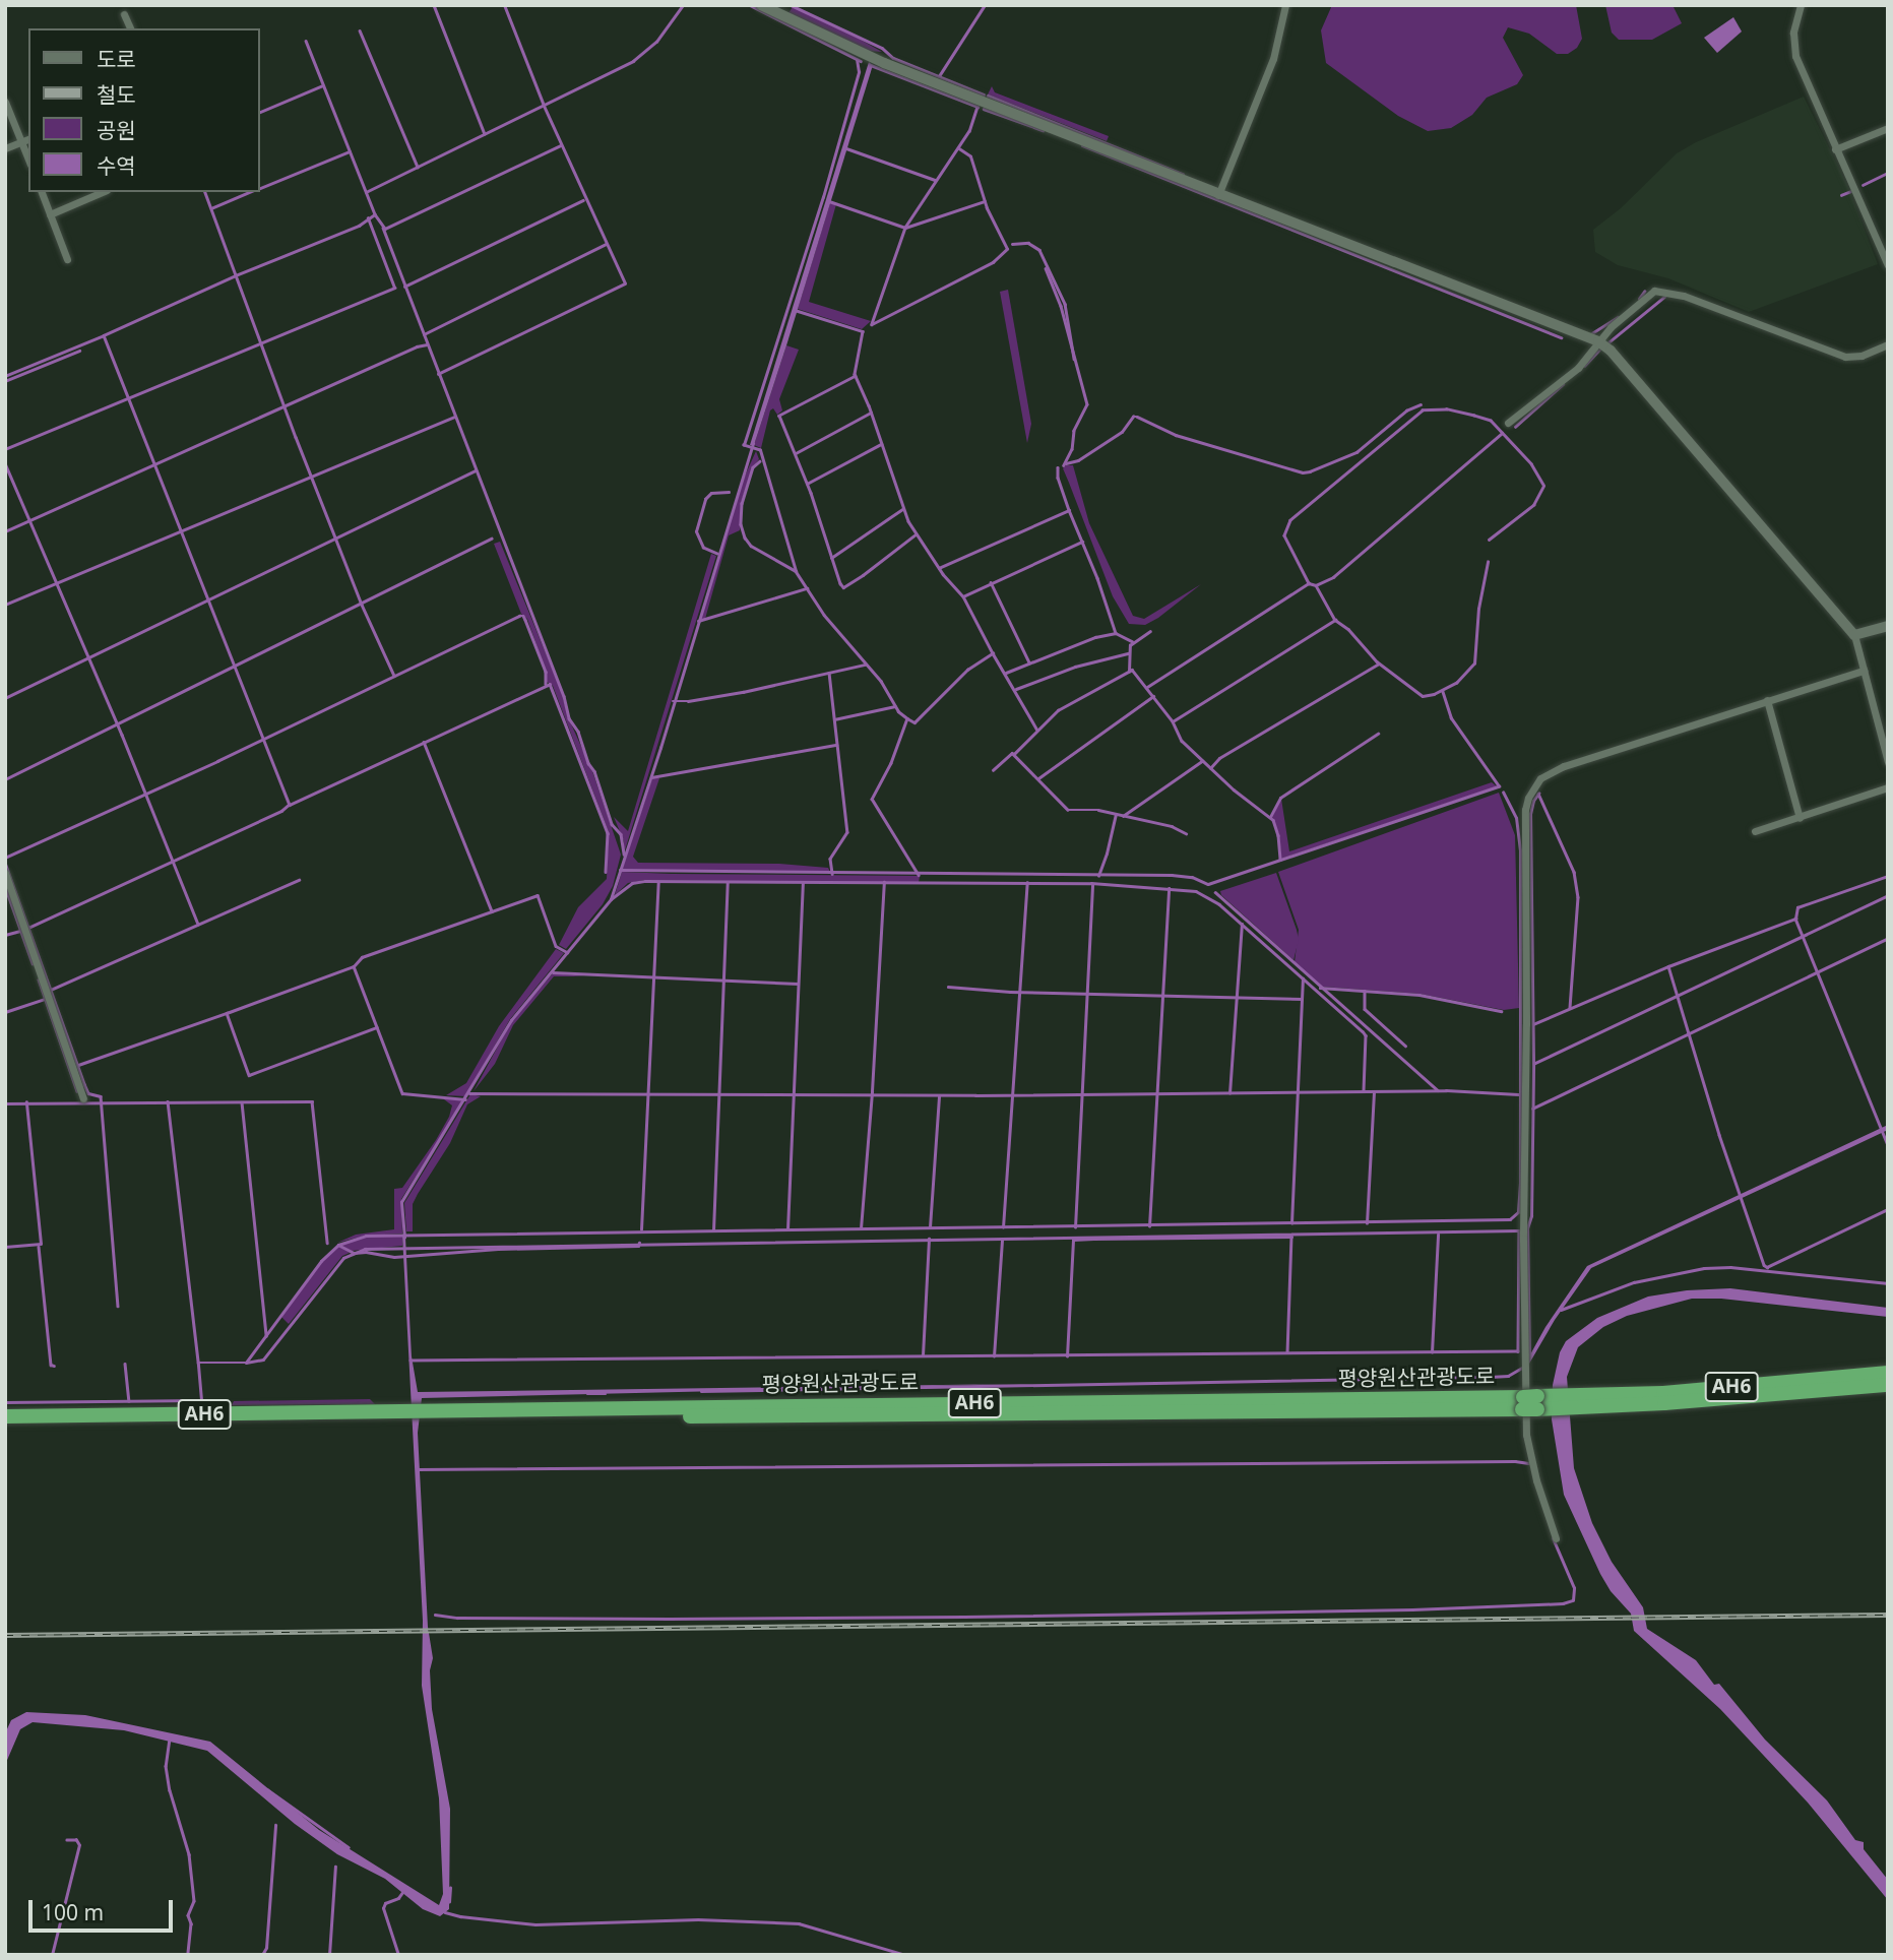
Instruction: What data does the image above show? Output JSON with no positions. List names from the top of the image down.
{
  "streets": {
    "highway": ["평양원산관광도로", "AH6"]
  },
  "legend": [
    "도로",
    "철도",
    "공원",
    "수역"
  ],
  "scale_bar": "100 m"
}
